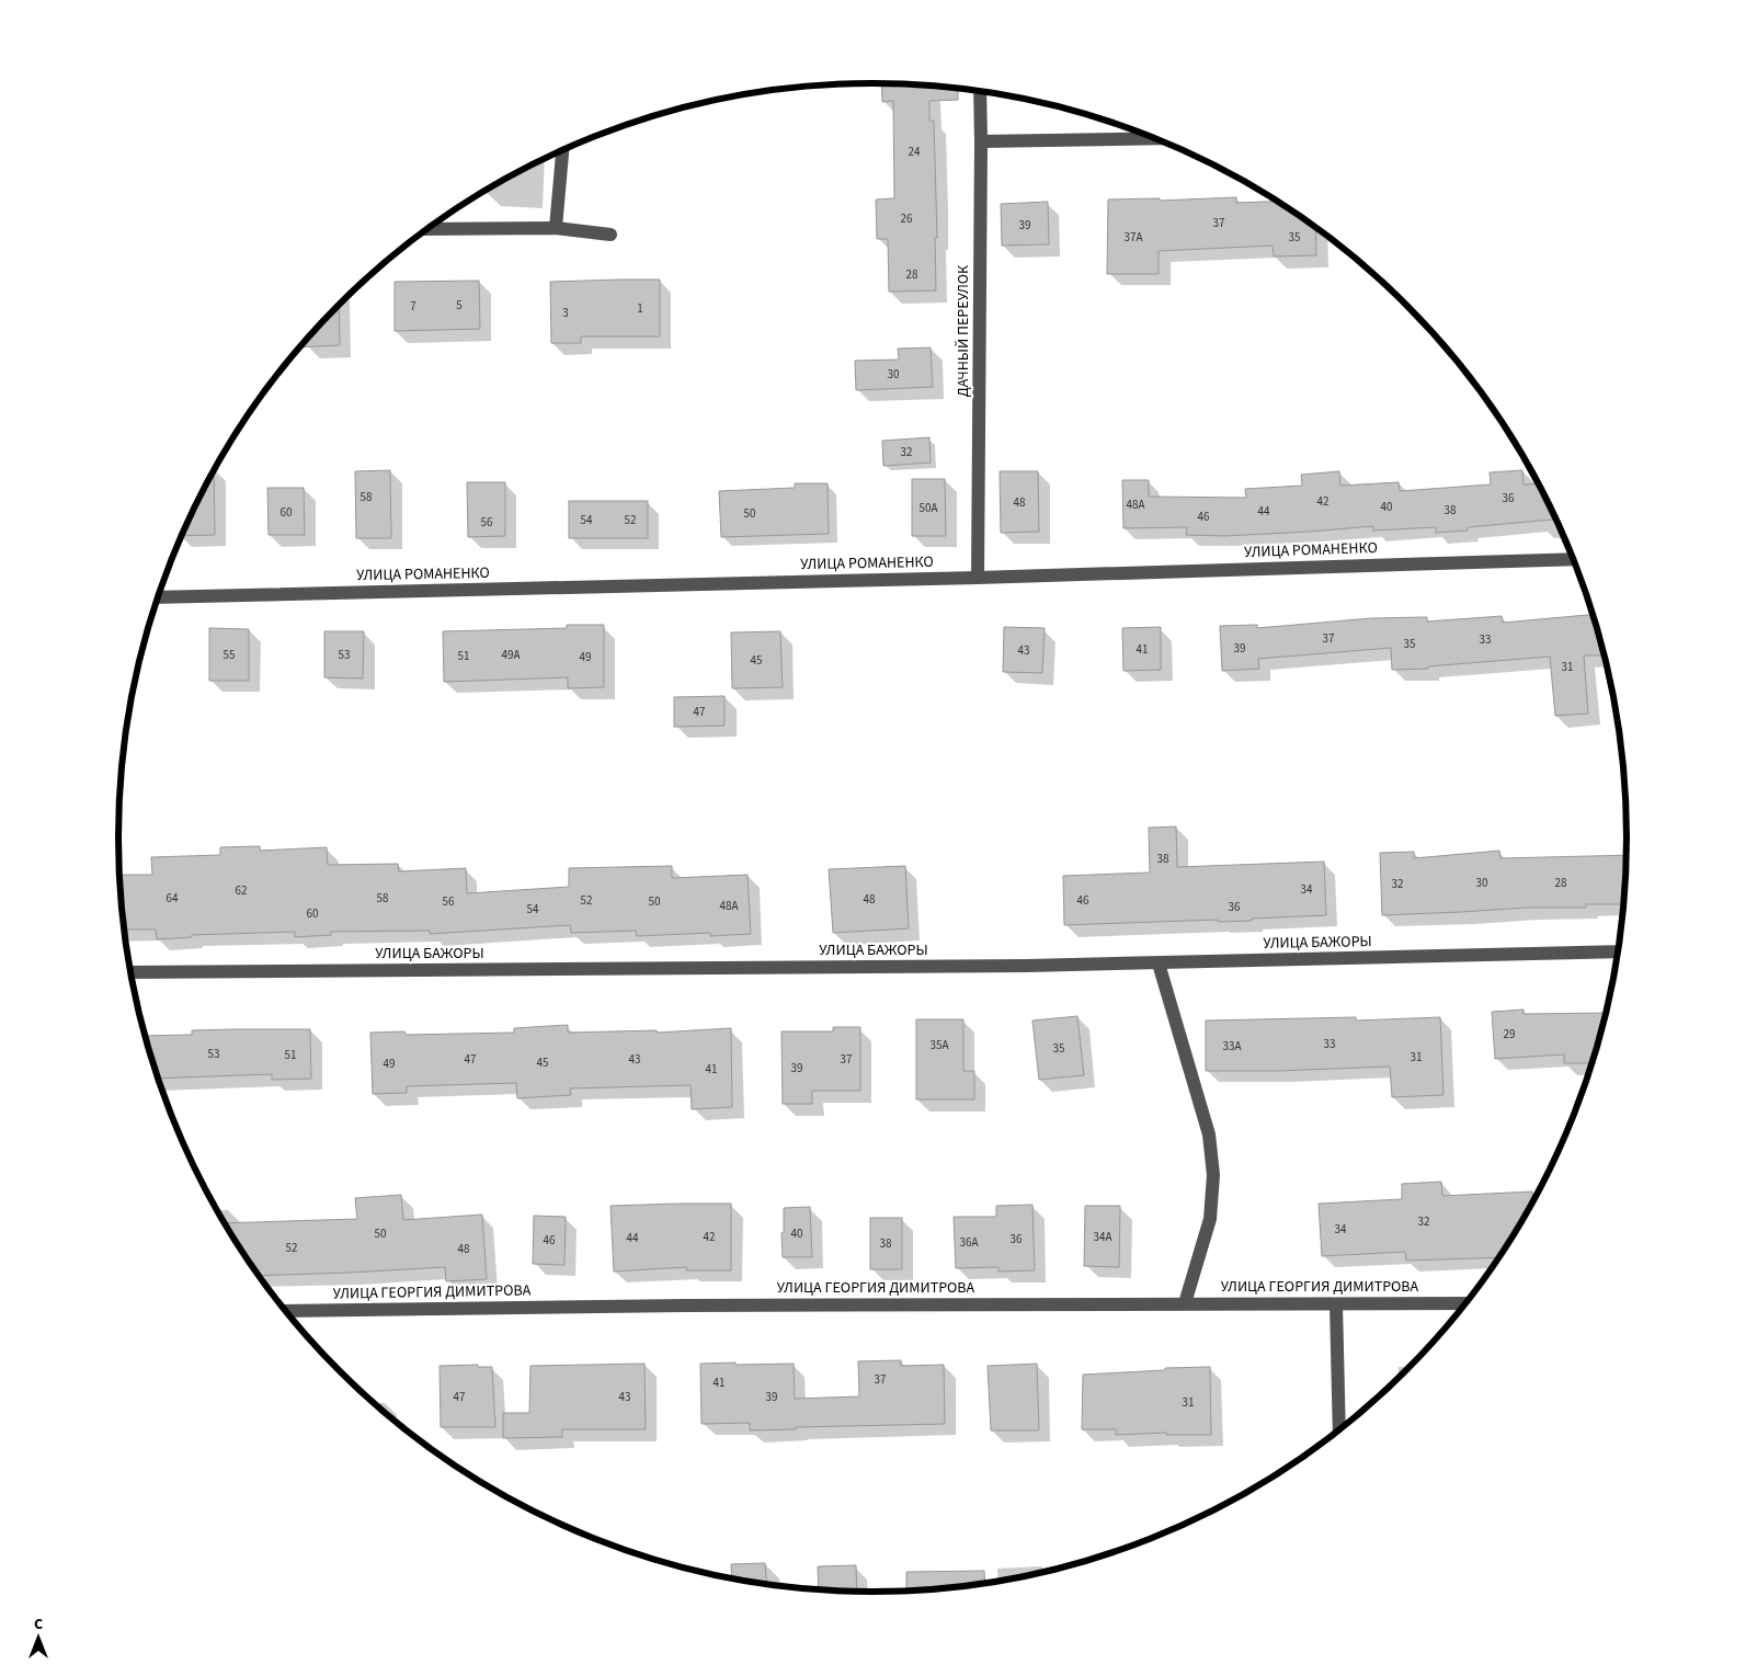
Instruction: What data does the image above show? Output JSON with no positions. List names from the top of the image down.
{
  "streets": {
    "street": [
      "ДАЧНЫЙ ПЕРЕУЛОК",
      "УЛИЦА РОМАНЕНКО",
      "УЛИЦА БАЖОРЫ",
      "УЛИЦА ГЕОРГИЯ ДИМИТРОВА"
    ]
  },
  "crossings": [
    ["ДАЧНЫЙ ПЕРЕУЛОК", "УЛИЦА РОМАНЕНКО"]
  ],
  "house_numbers": [
    "24",
    "26",
    "37",
    "39",
    "37А",
    "35",
    "28",
    "5",
    "7",
    "1",
    "3",
    "30",
    "32",
    "58",
    "36",
    "42",
    "48",
    "48А",
    "40",
    "50А",
    "38",
    "44",
    "60",
    "50",
    "46",
    "54",
    "52",
    "56",
    "37",
    "33",
    "35",
    "39",
    "41",
    "43",
    "55",
    "53",
    "49А",
    "51",
    "49",
    "45",
    "31",
    "47",
    "38",
    "30",
    "28",
    "32",
    "34",
    "62",
    "64",
    "58",
    "48",
    "52",
    "46",
    "56",
    "50",
    "48А",
    "36",
    "54",
    "60",
    "29",
    "33",
    "35А",
    "33А",
    "35",
    "53",
    "51",
    "31",
    "47",
    "43",
    "37",
    "45",
    "49",
    "39",
    "41",
    "32",
    "34",
    "50",
    "40",
    "42",
    "34А",
    "44",
    "36",
    "46",
    "36А",
    "38",
    "52",
    "48",
    "37",
    "41",
    "47",
    "43",
    "39",
    "31"
  ],
  "north": "top"
}
